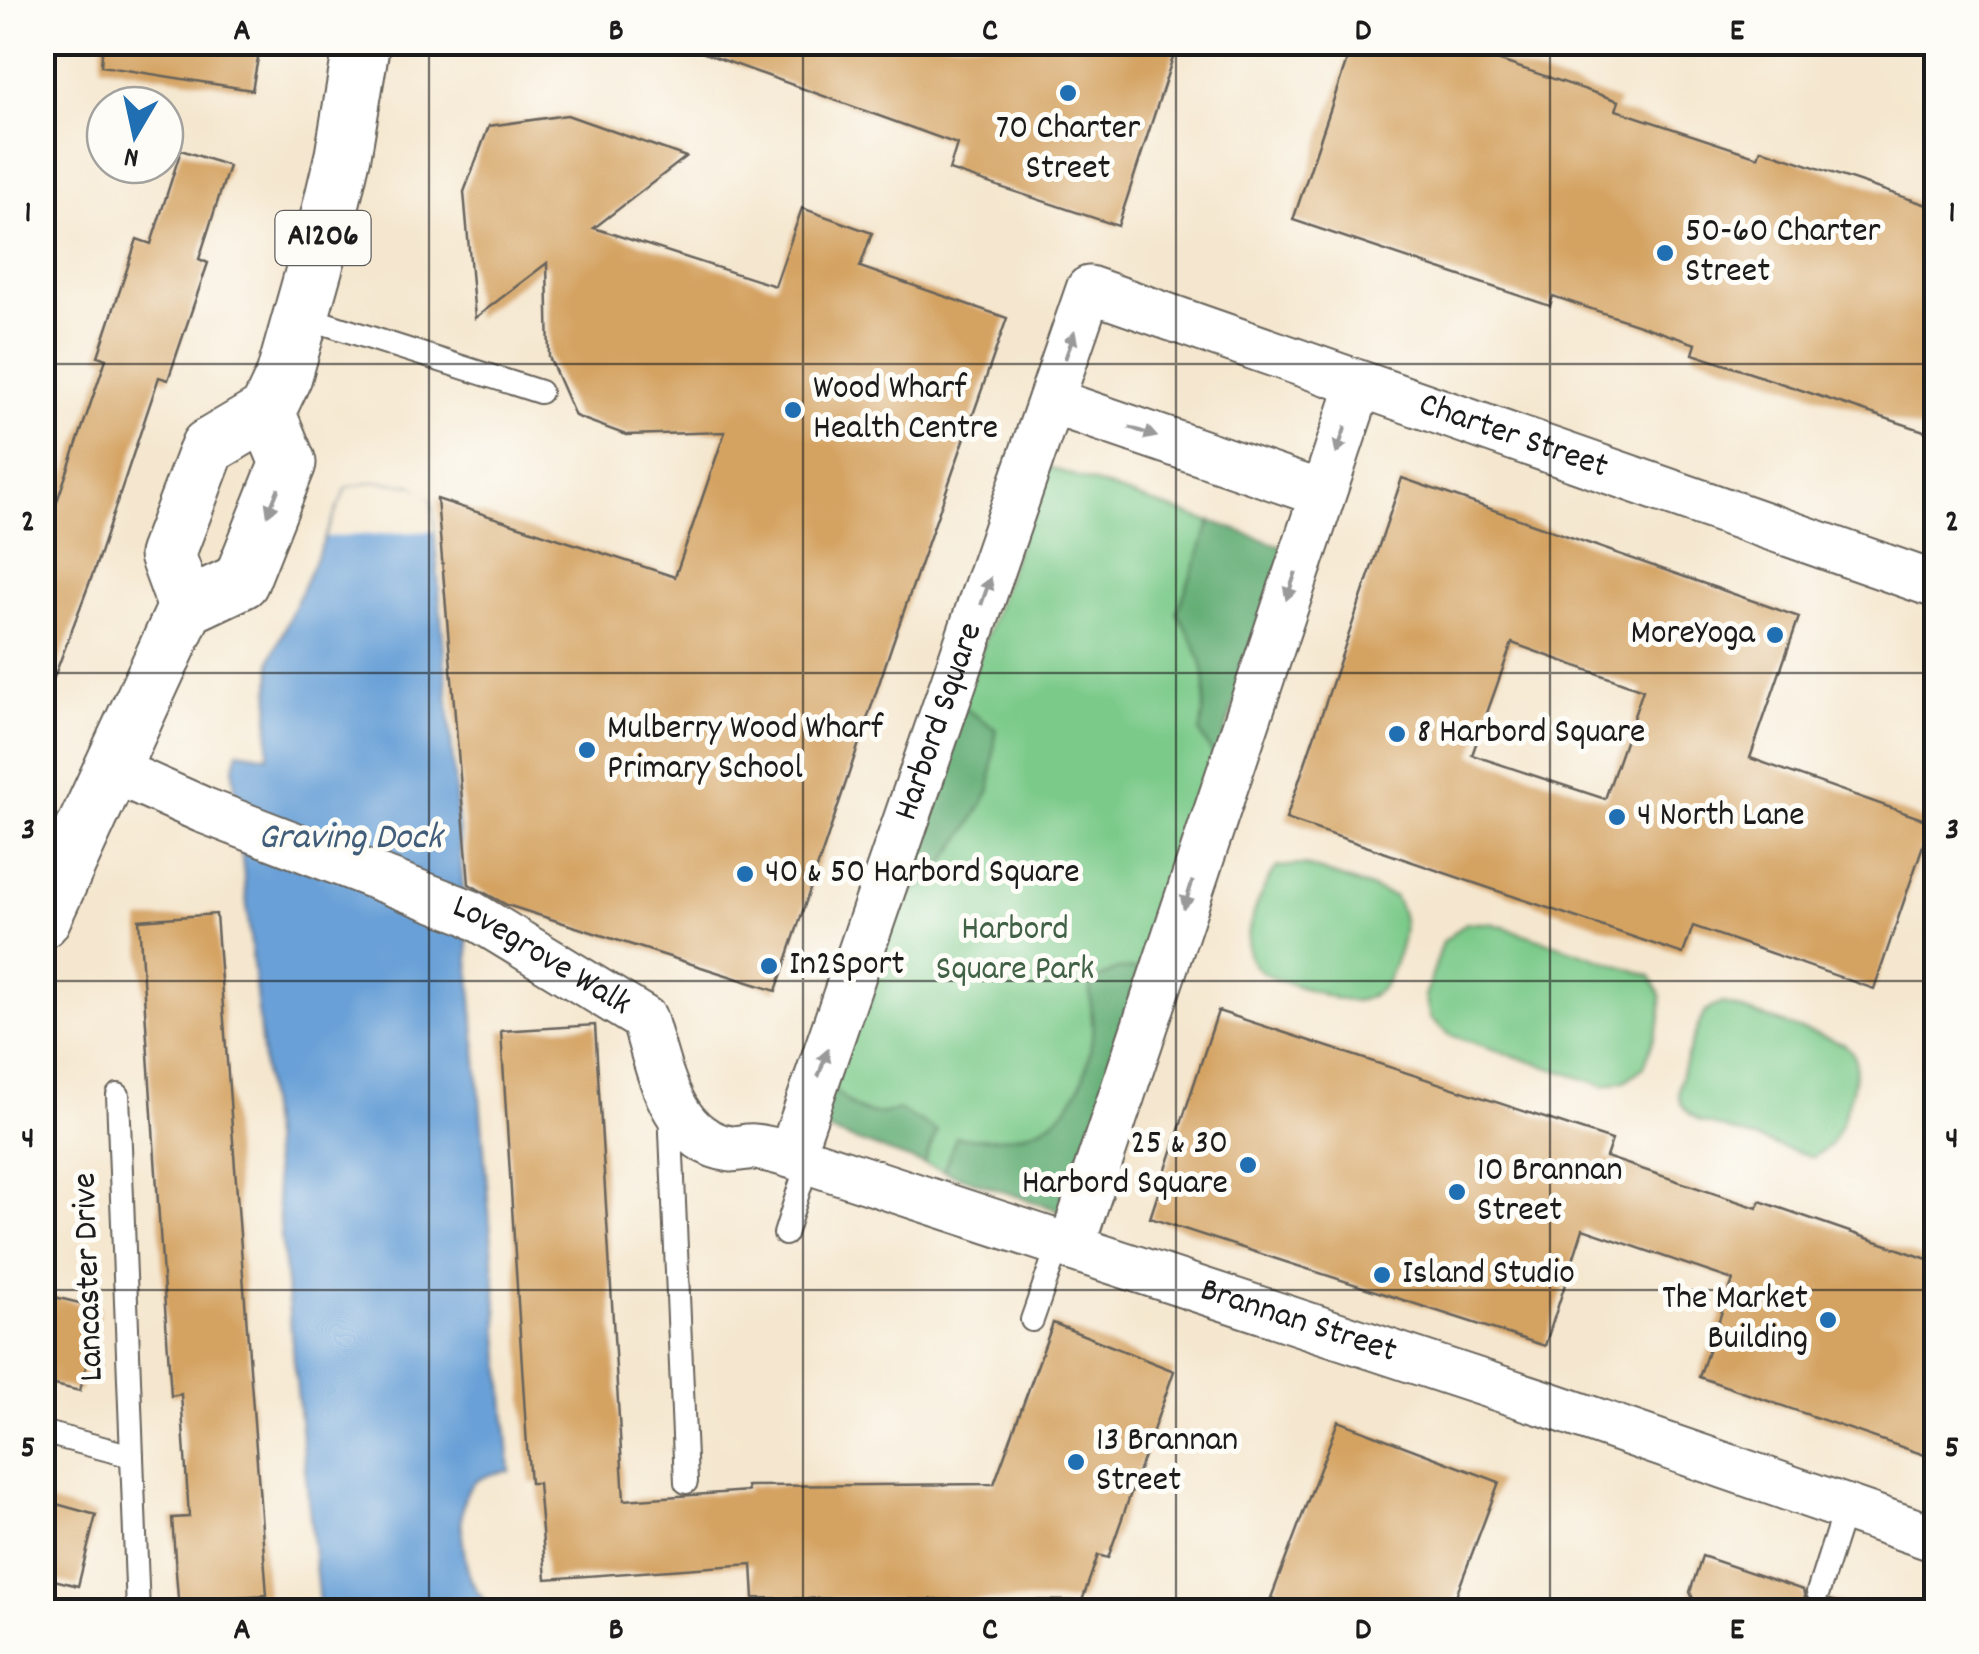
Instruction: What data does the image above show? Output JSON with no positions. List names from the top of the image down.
{
  "streets": {
    "main road": ["A1206"],
    "street": [
      "Charter Street",
      "Harbord Square",
      "Lovegrove Walk",
      "Brannan Street"
    ],
    "lane": ["Lancaster Drive"]
  },
  "crossings": [
    ["Charter Street", "Harbord Square"],
    ["Harbord Square", "Brannan Street"],
    ["Lovegrove Walk", "Brannan Street"]
  ],
  "water": ["Graving Dock"],
  "parks": ["Harbord Square Park"],
  "places": [
    "70 Charter Street",
    "50-60 Charter Street",
    "Wood Wharf Health Centre",
    "MoreYoga",
    "8 Harbord Square",
    "Mulberry Wood Wharf Primary School",
    "4 North Lane",
    "40 & 50 Harbord Square",
    "In2Sport",
    "25 & 30 Harbord Square",
    "10 Brannan Street",
    "Island Studio",
    "The Market Building",
    "13 Brannan Street"
  ],
  "north": "bottom",
  "grid": {
    "columns": [
      "A",
      "B",
      "C",
      "D",
      "E"
    ],
    "rows": [
      "1",
      "2",
      "3",
      "4",
      "5"
    ]
  }
}
